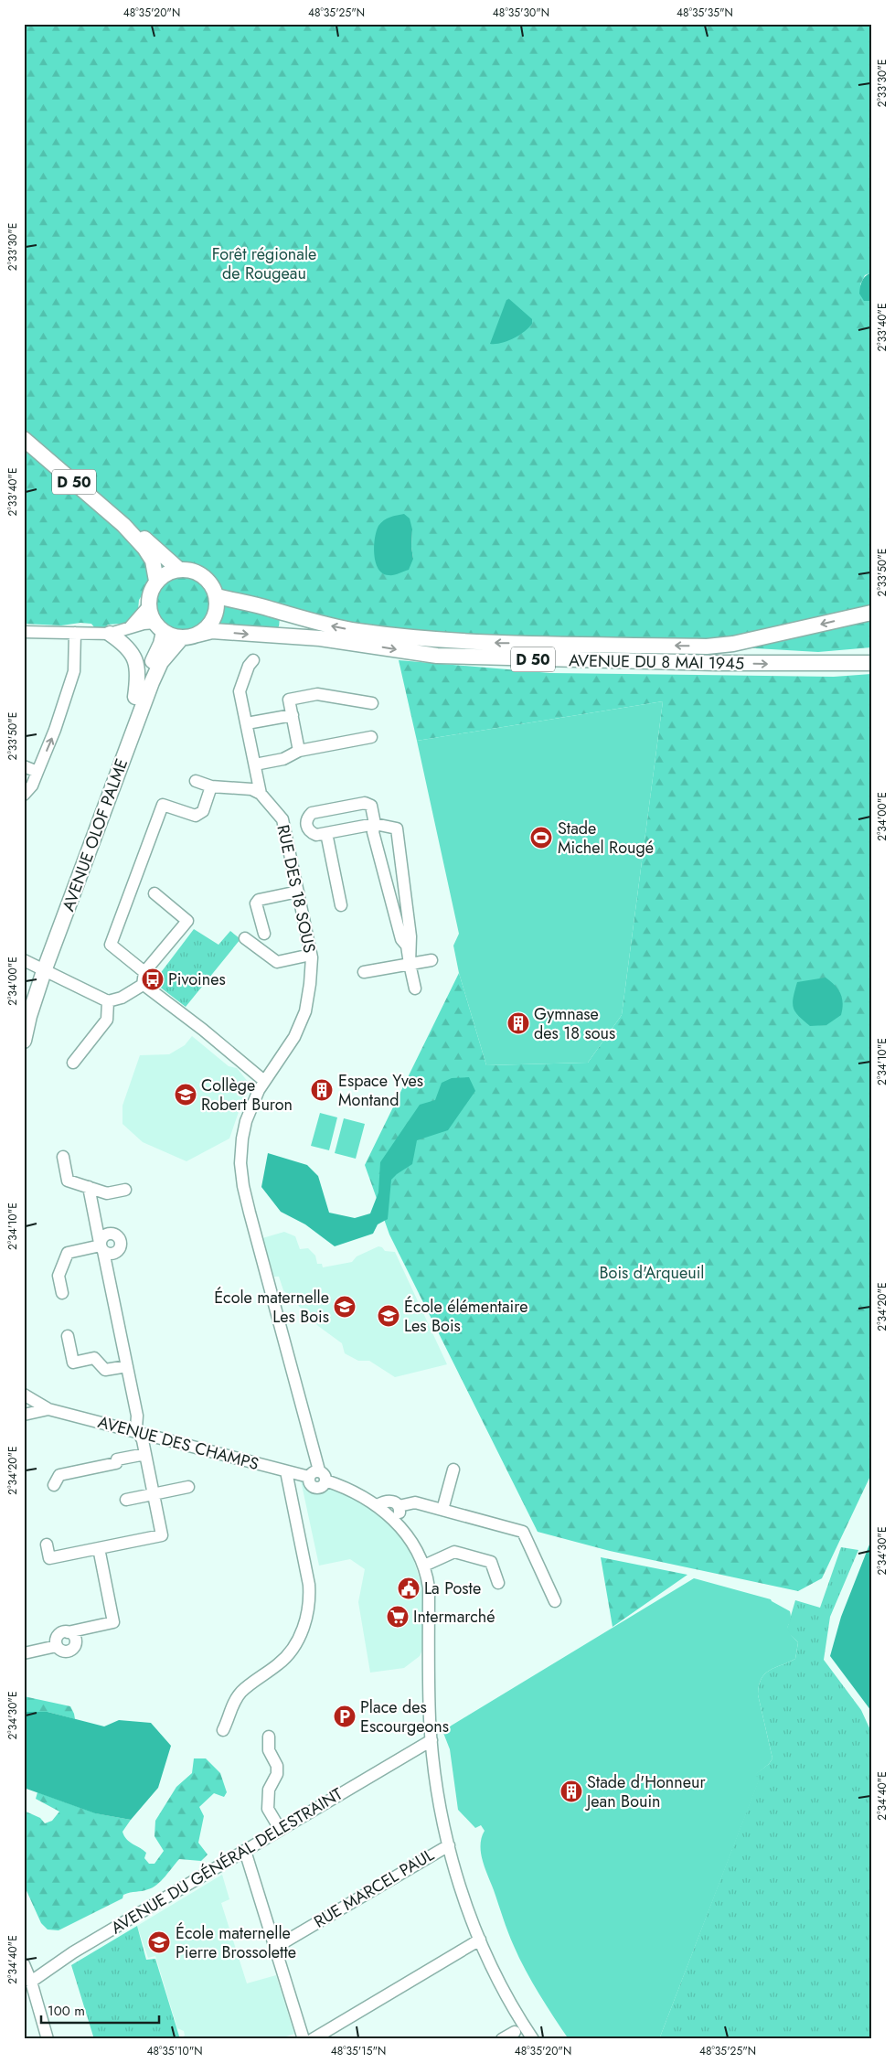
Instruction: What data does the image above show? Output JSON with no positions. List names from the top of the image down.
{
  "streets": {
    "main road": ["D 50", "AVENUE DU 8 MAI 1945", "AVENUE OLOF PALME"],
    "street": [
      "RUE DES 18 SOUS",
      "AVENUE DES CHAMPS",
      "AVENUE DU GÉNÉRAL DELESTRAINT",
      "RUE MARCEL PAUL"
    ]
  },
  "crossings": [
    ["D 50", "AVENUE DU 8 MAI 1945"],
    ["D 50", "AVENUE OLOF PALME"],
    ["AVENUE DU 8 MAI 1945", "AVENUE OLOF PALME"],
    ["RUE DES 18 SOUS", "AVENUE DES CHAMPS"],
    ["AVENUE DES CHAMPS", "AVENUE DU GÉNÉRAL DELESTRAINT"],
    ["AVENUE DES CHAMPS", "RUE MARCEL PAUL"]
  ],
  "parks": ["Forêt régionale de Rougeau", "Bois d'Arqueuil"],
  "places": {
    "sports": ["Stade Michel Rougé"],
    "bus stop": ["Pivoines"],
    "building": ["Gymnase des 18 sous", "Espace Yves Montand", "Stade d'Honneur Jean Bouin"],
    "school or university": [
      "Collège Robert Buron",
      "École maternelle Les Bois",
      "École élémentaire Les Bois",
      "École maternelle Pierre Brossolette"
    ],
    "public building": ["La Poste"],
    "supermarket": ["Intermarché"],
    "parking": ["Place des Escourgeons"]
  },
  "scale_bar": "100 m",
  "coordinates": [
    "48°35'20\"N",
    "48°35'25\"N",
    "48°35'30\"N",
    "48°35'35\"N",
    "2°33'30\"E",
    "2°33'40\"E",
    "2°33'50\"E",
    "2°34'00\"E",
    "2°34'10\"E",
    "2°34'20\"E",
    "2°34'30\"E",
    "2°34'40\"E",
    "48°35'10\"N",
    "48°35'15\"N"
  ]
}
